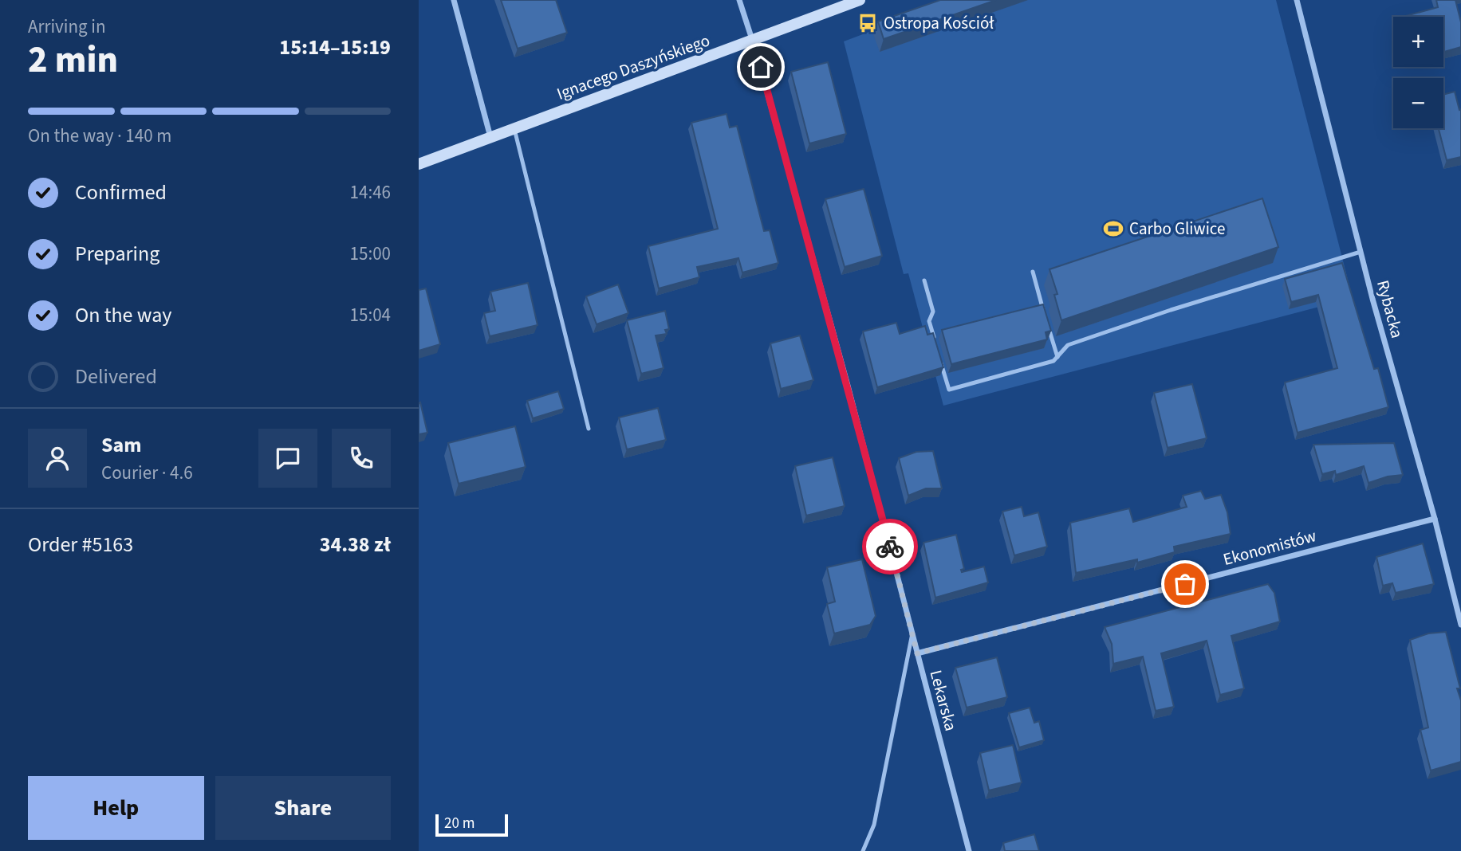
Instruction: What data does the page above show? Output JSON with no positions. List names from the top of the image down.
{
  "streets": {
    "main road": ["Ignacego Daszyńskiego"],
    "street": ["Rybacka", "Ekonomistów", "Lekarska"]
  },
  "crossings": [
    ["Ignacego Daszyńskiego", "Lekarska"],
    ["Rybacka", "Ekonomistów"],
    ["Ekonomistów", "Lekarska"]
  ],
  "places": {
    "bus stop": ["Ostropa Kościół"],
    "sports": ["Carbo Gliwice"]
  },
  "scale_bar": "20 m",
  "page": {
    "heading": ["2 min", "Arriving in", "15:14–15:19"],
    "panel": [
      "Sam",
      "Courier · 4.6",
      "Order #5163",
      "34.38 zł"
    ],
    "map_buttons": ["+", "−"],
    "bar": "On the way · 140 m",
    "list": [
      ["Confirmed", "14:46"],
      ["Preparing", "15:00"],
      ["On the way", "15:04"],
      "Delivered"
    ],
    "buttons": ["Help", "Share"],
    "scale": "20 m"
  }
}
